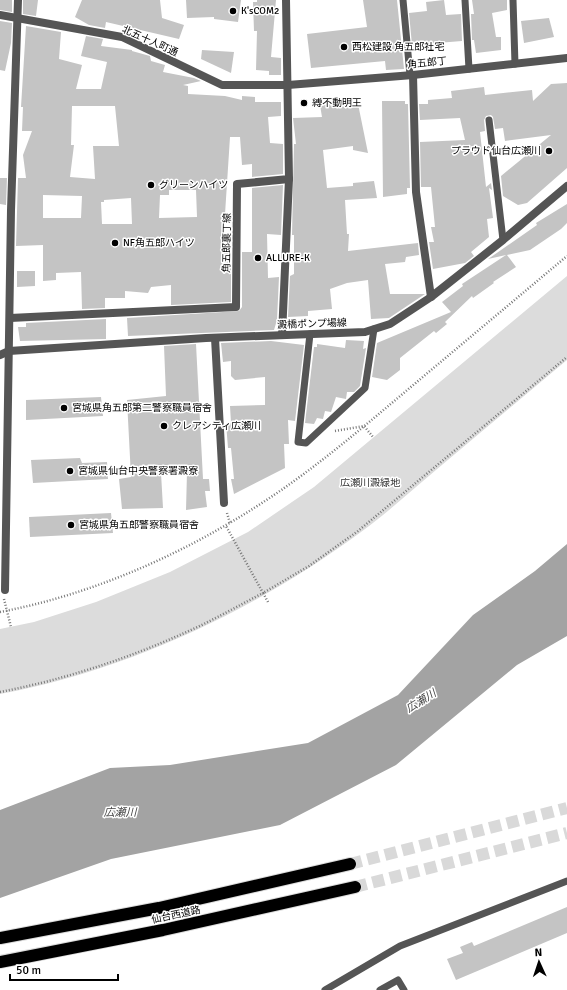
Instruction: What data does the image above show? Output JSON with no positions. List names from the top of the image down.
{
  "streets": {
    "highway": ["仙台西道路"],
    "street": [
      "北五十人町通",
      "角五郎丁",
      "角五郎裏丁線",
      "澱橋ポンプ場線"
    ]
  },
  "crossings": [
    ["北五十人町通", "角五郎丁"]
  ],
  "water": ["広瀬川"],
  "parks": ["広瀬川澱緑地"],
  "places": [
    "K'sCOM2",
    "西松建設 角五郎社宅",
    "縛不動明王",
    "プラウド仙台広瀬川",
    "グリーンハイツ",
    "NF角五郎ハイツ",
    "ALLURE-K",
    "宮城県角五郎第二警察職員宿舎",
    "クレアシティ広瀬川",
    "宮城県仙台中央警察署澱寮",
    "宮城県角五郎警察職員宿舎"
  ],
  "scale_bar": "50 m",
  "north": "top"
}
